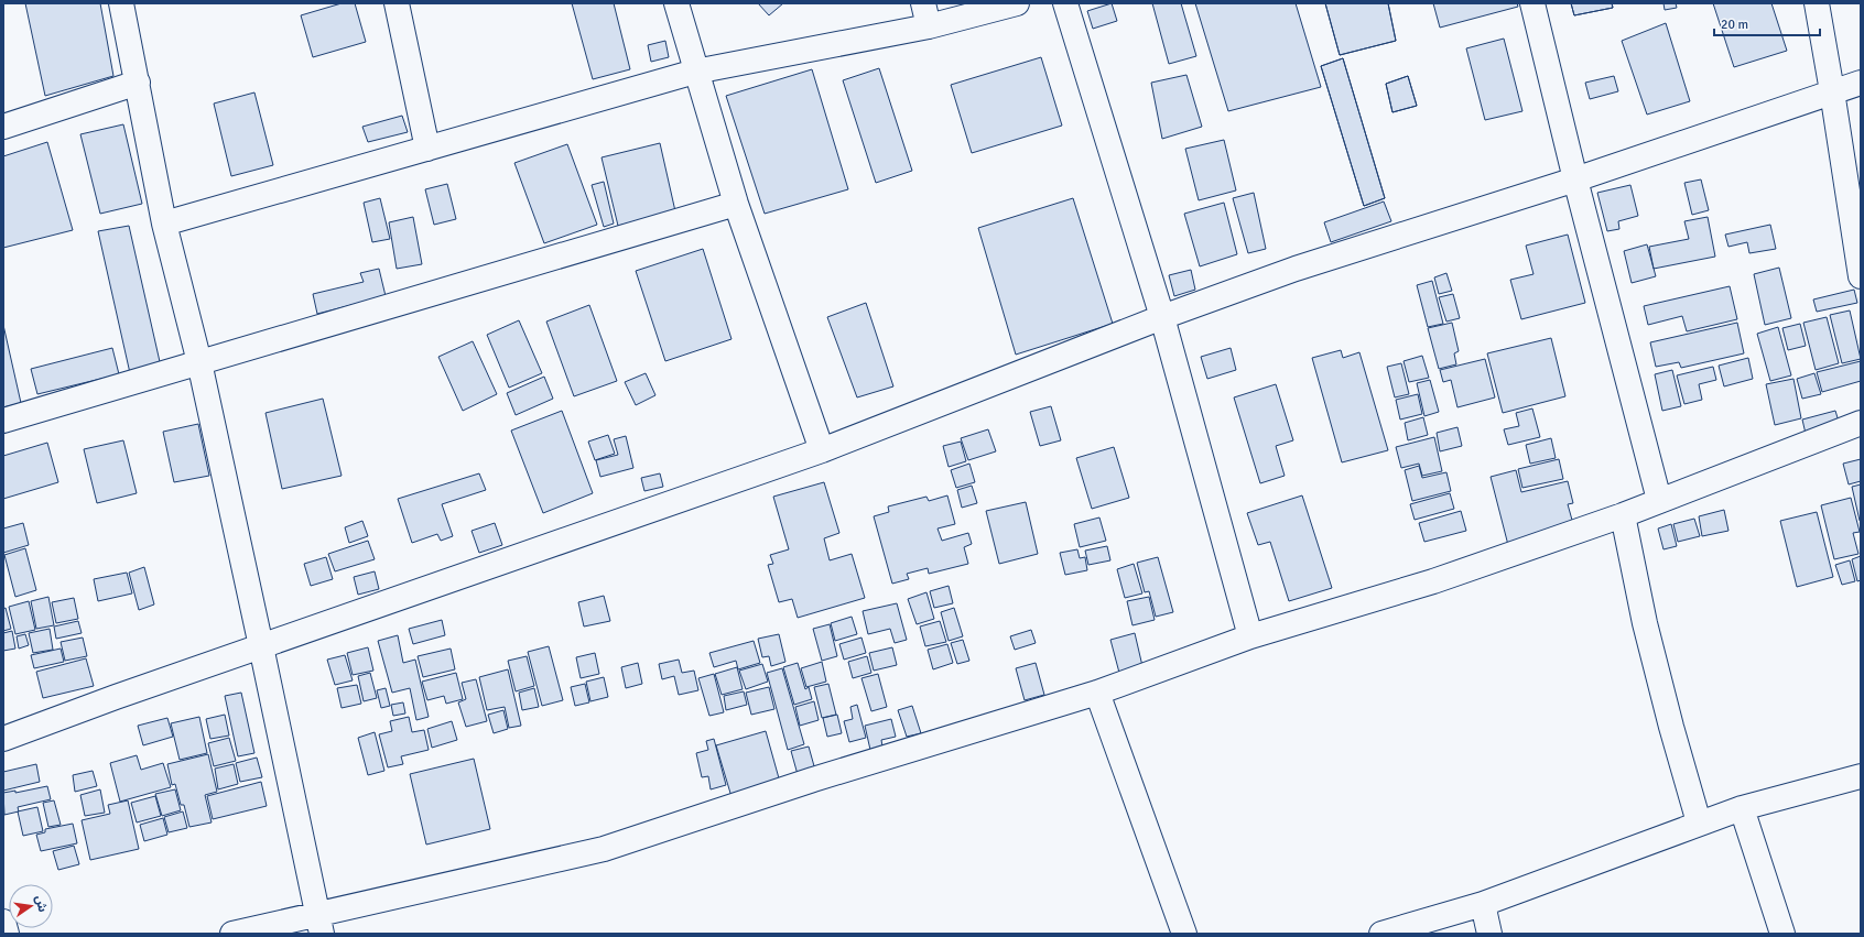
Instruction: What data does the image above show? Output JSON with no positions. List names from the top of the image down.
{
  "scale_bar": "20 m",
  "north": "right"
}
